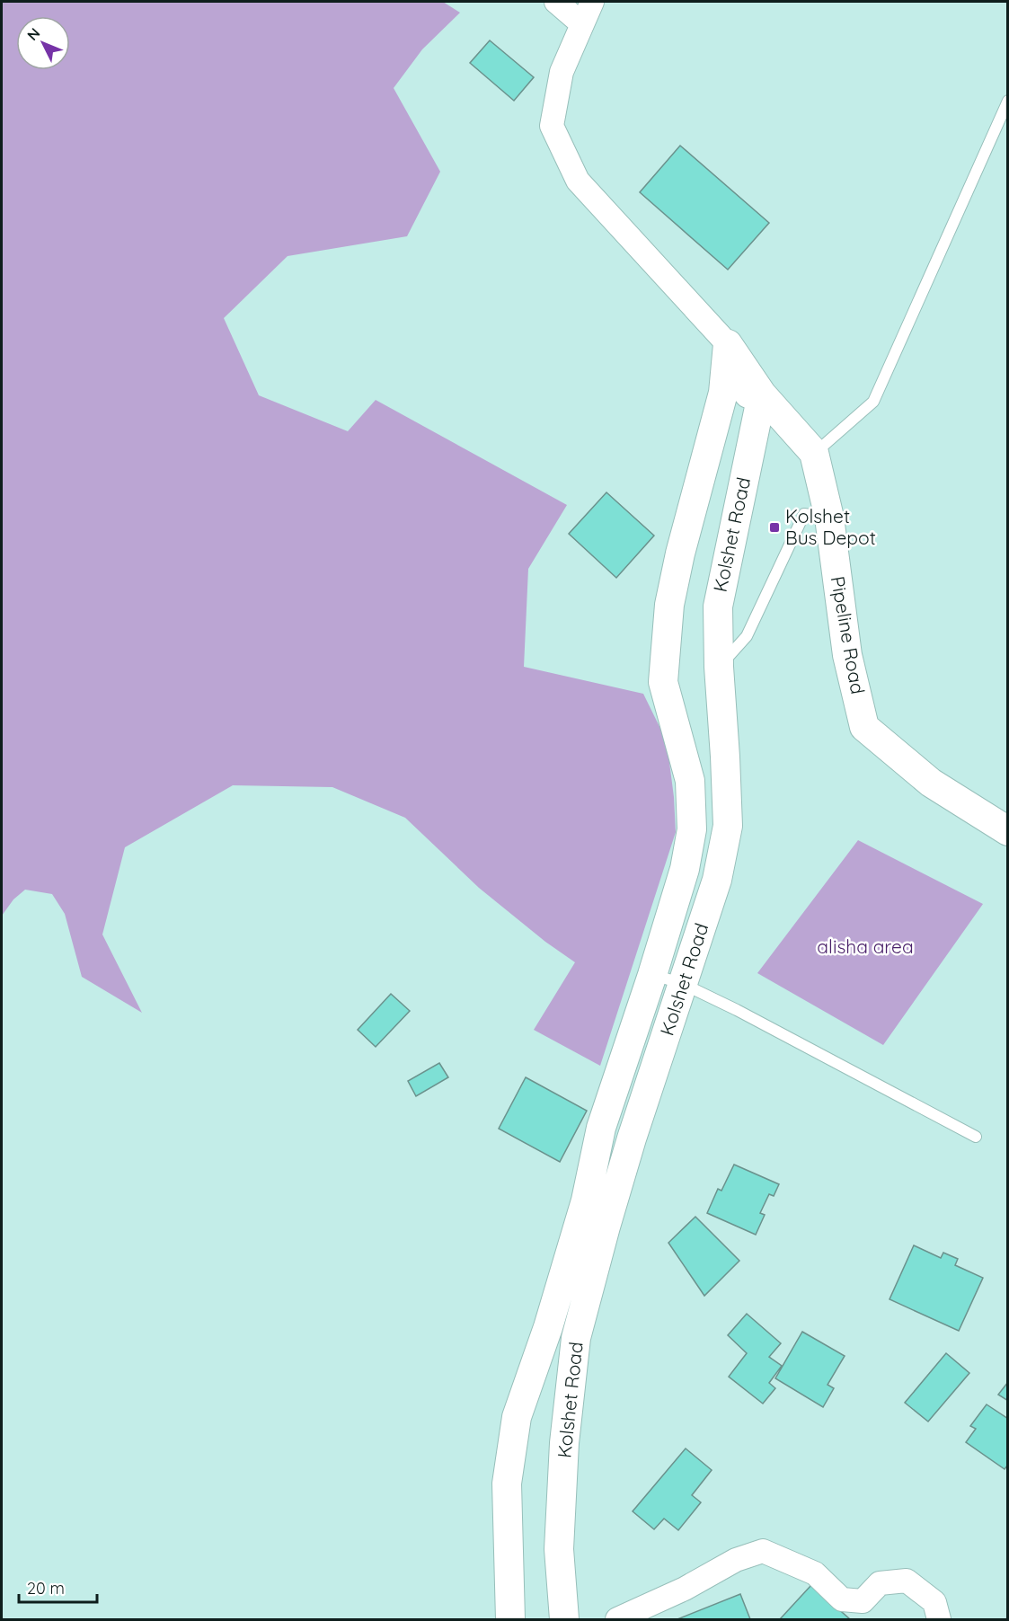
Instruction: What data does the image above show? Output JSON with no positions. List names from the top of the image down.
{
  "streets": {
    "street": ["Kolshet Road", "Pipeline Road"]
  },
  "crossings": [
    ["Kolshet Road", "Pipeline Road"]
  ],
  "parks": ["alisha area"],
  "places": {
    "transit": ["Kolshet Bus Depot"]
  },
  "scale_bar": "20 m",
  "north": "top left"
}
